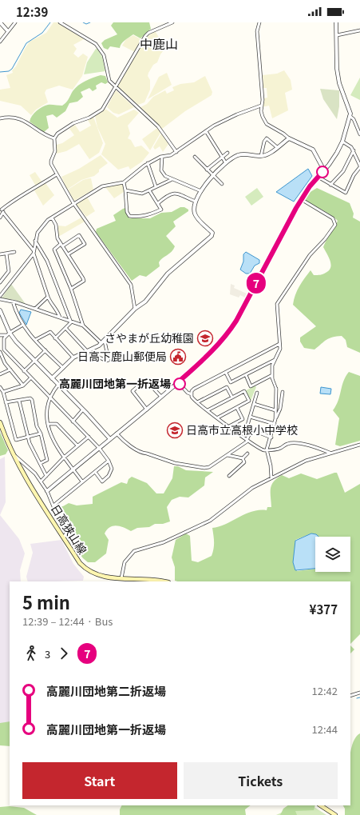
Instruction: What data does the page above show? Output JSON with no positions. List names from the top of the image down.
{
  "streets": {
    "main road": ["日高狭山線"]
  },
  "districts": ["中鹿山"],
  "places": {
    "school or university": ["さやまが丘幼稚園", "日高市立高根小中学校"],
    "public building": ["日高下鹿山郵便局"],
    "other": ["高麗川団地第一折返場"]
  },
  "lines": ["bus line 7"],
  "page": {
    "status": "12:39",
    "on_map": "7",
    "heading": ["5 min", "12:39 – 12:44 · Bus", "¥377"],
    "legs": ["3", "7"],
    "list": [
      {
        "name": "高麗川団地第二折返場",
        "value": "12:42"
      },
      {
        "name": "高麗川団地第一折返場",
        "value": "12:44"
      }
    ],
    "buttons": ["Start", "Tickets"]
  }
}
